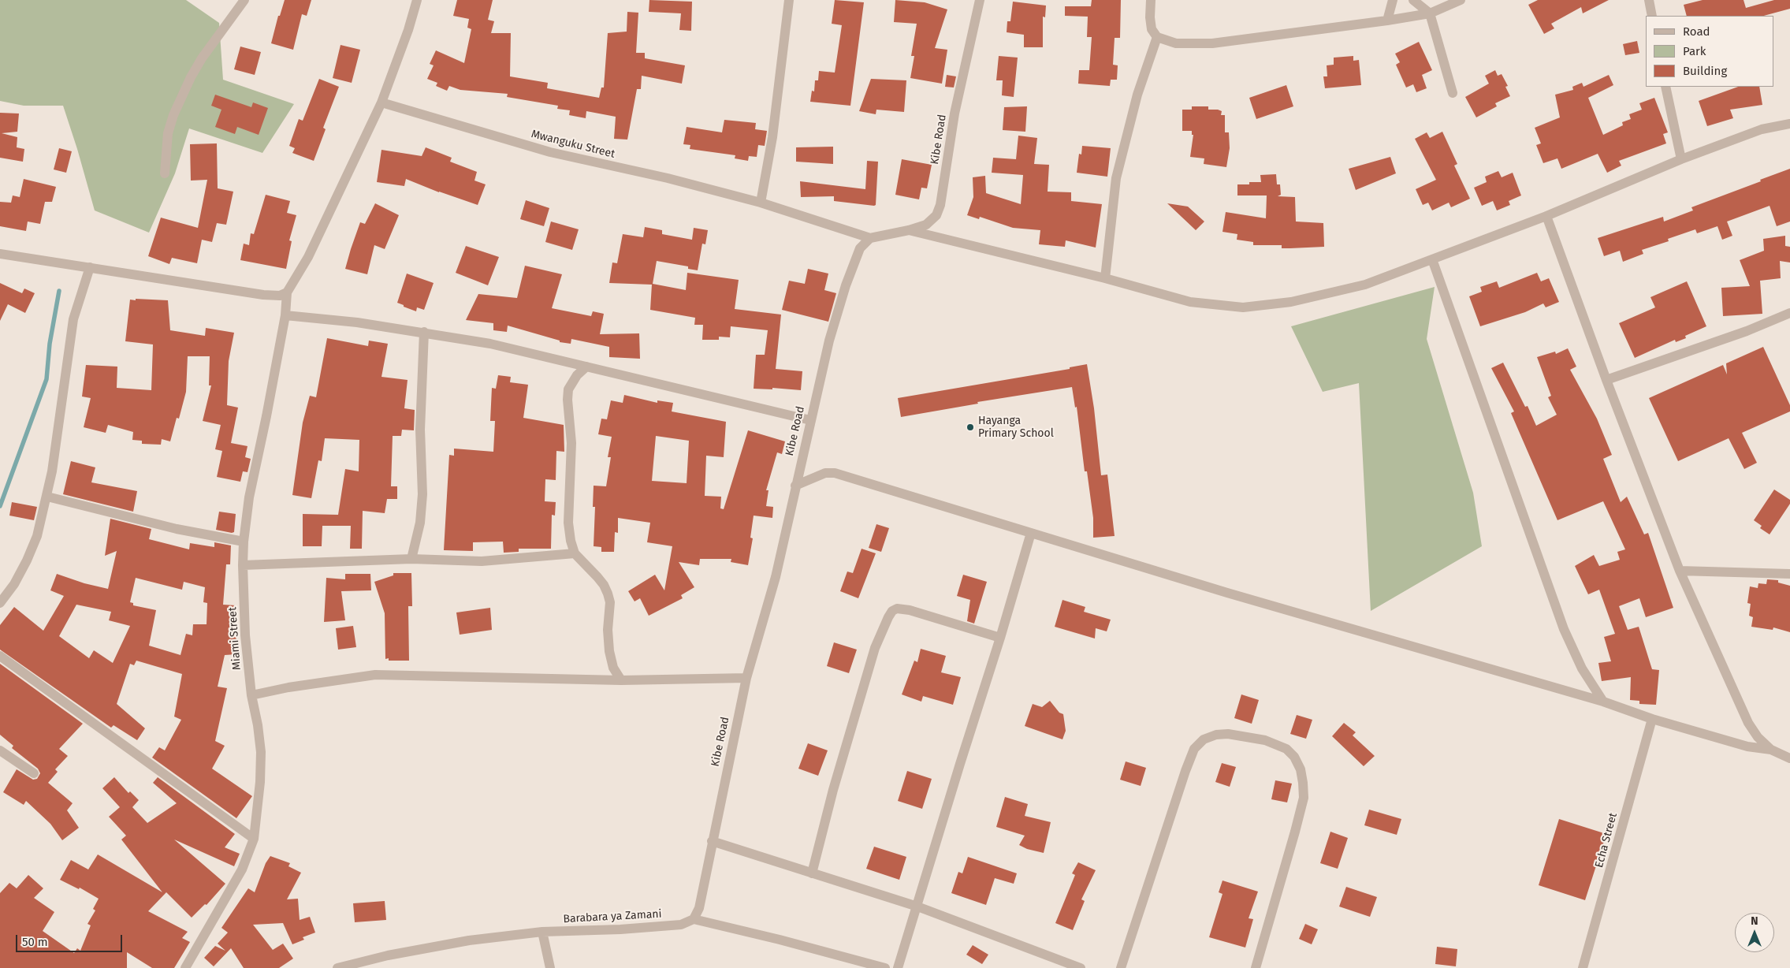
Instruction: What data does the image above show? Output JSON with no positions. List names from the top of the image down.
{
  "streets": {
    "street": [
      "Kibe Road",
      "Mwanguku Street",
      "Miami Street",
      "Echa Street",
      "Barabara ya Zamani"
    ]
  },
  "crossings": [
    ["Kibe Road", "Mwanguku Street"],
    ["Kibe Road", "Barabara ya Zamani"]
  ],
  "places": ["Hayanga Primary School"],
  "legend": ["Road", "Park", "Building"],
  "scale_bar": "50 m",
  "north": "top"
}
